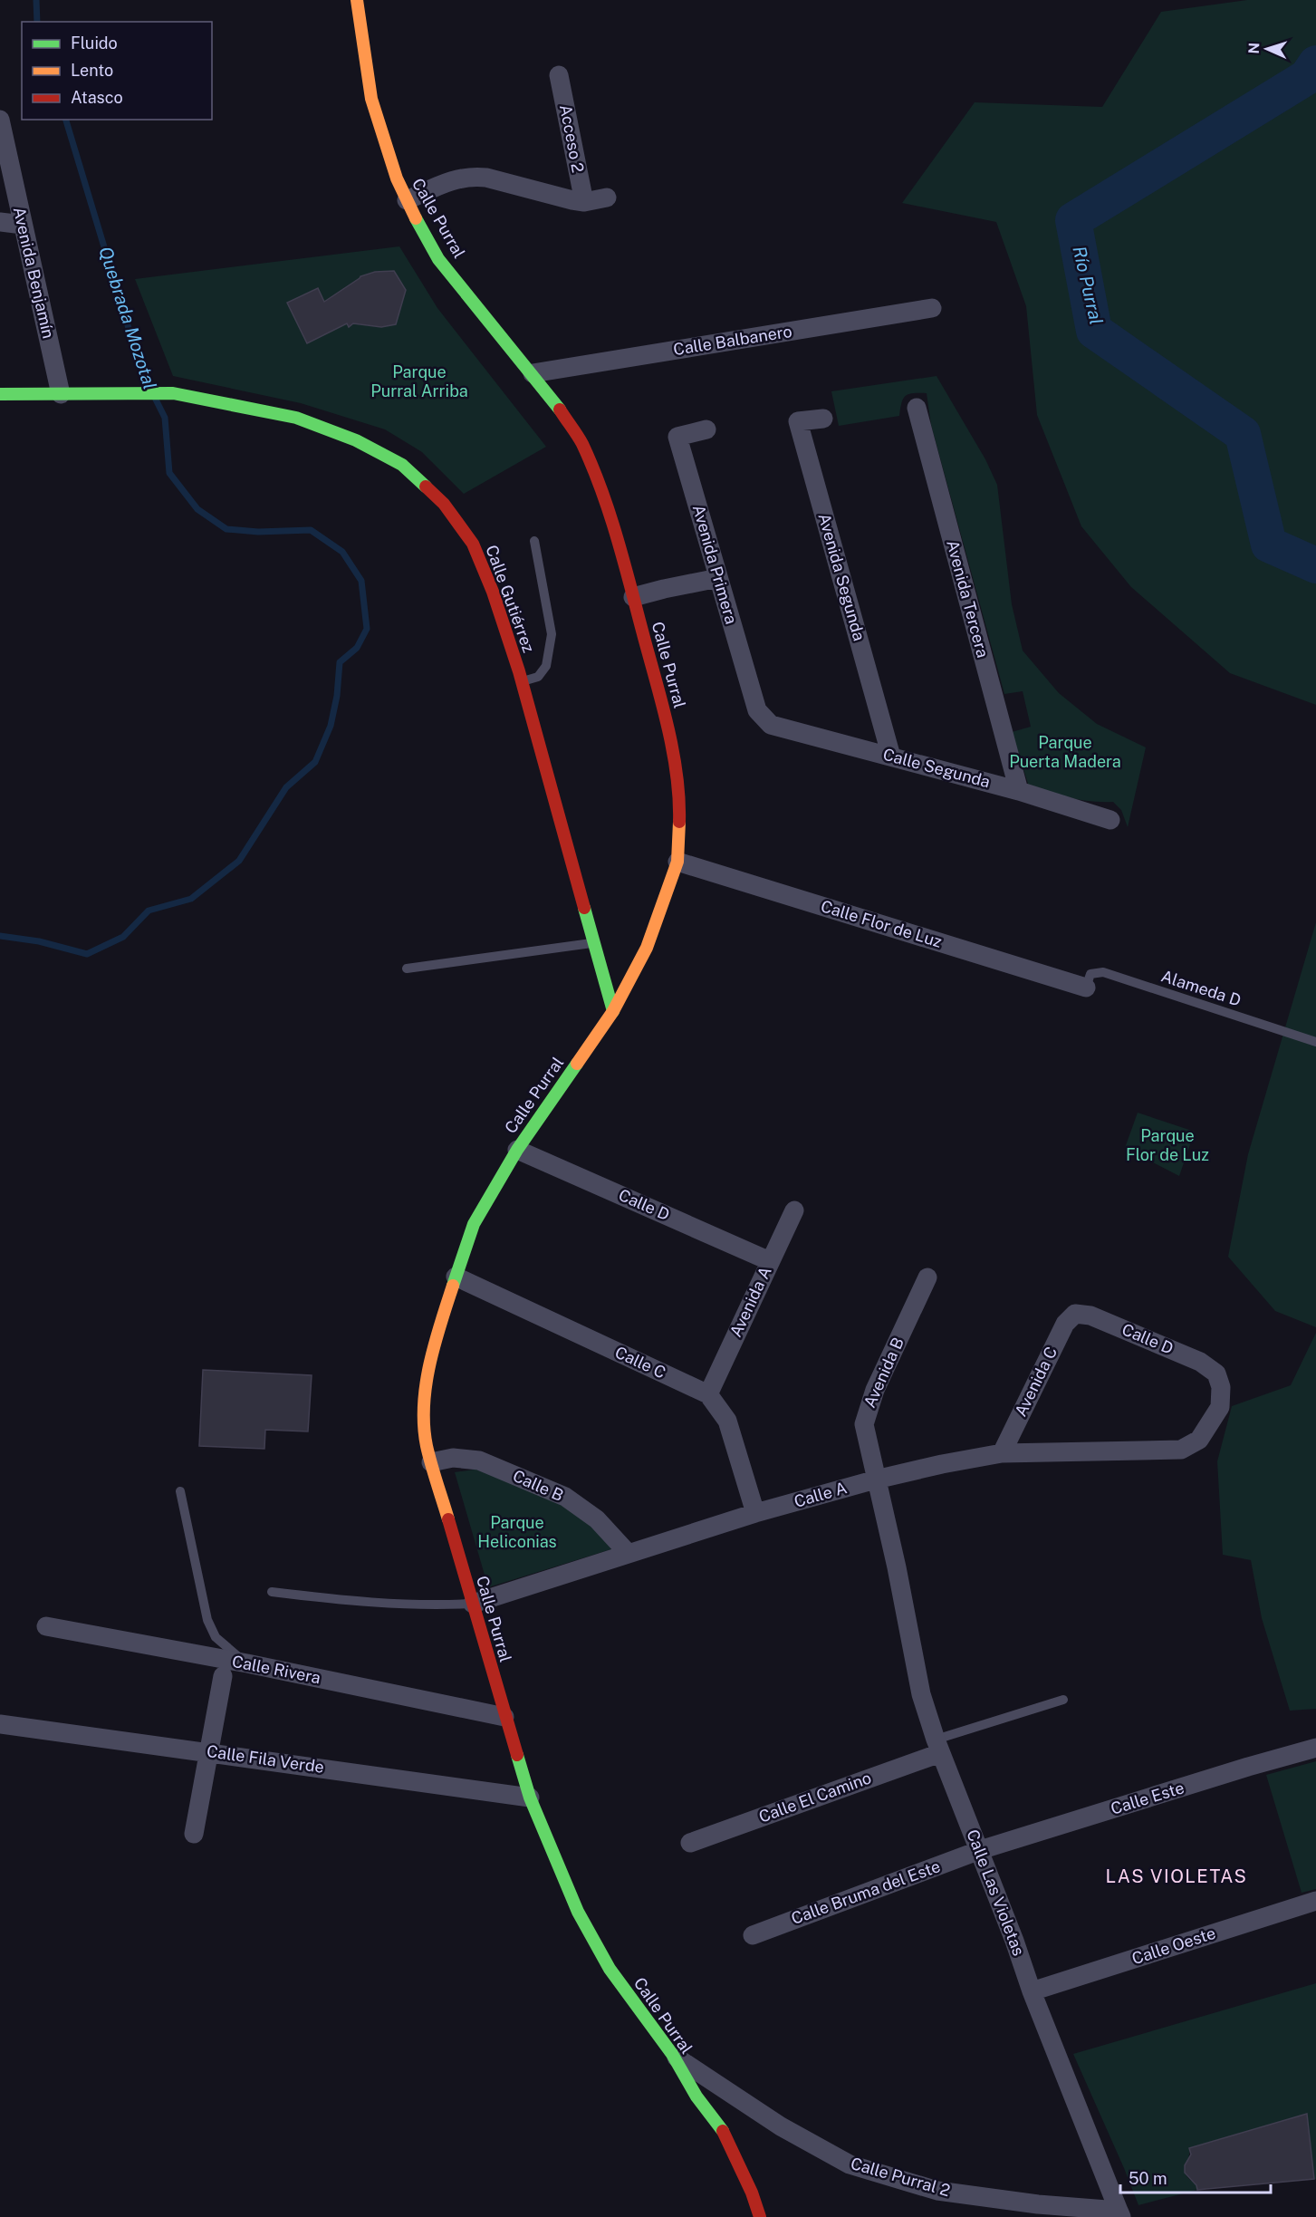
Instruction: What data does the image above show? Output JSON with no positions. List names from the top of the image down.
{
  "streets": {
    "street": [
      "Acceso 2",
      "Calle Purral",
      "Avenida Benjamín",
      "Calle Balbanero",
      "Avenida Primera",
      "Avenida Segunda",
      "Calle Gutiérrez",
      "Avenida Tercera",
      "Calle Segunda",
      "Calle Flor de Luz",
      "Calle D",
      "Avenida A",
      "Calle C",
      "Avenida B",
      "Avenida C",
      "Calle B",
      "Calle A",
      "Calle Rivera",
      "Calle Fila Verde",
      "Calle El Camino",
      "Calle Este",
      "Calle Bruma del Este",
      "Calle Las Violetas",
      "Calle Oeste",
      "Calle Purral 2"
    ],
    "lane": ["Alameda D"]
  },
  "crossings": [
    ["Calle Purral", "Calle Balbanero"],
    ["Calle Purral", "Calle Gutiérrez"],
    ["Calle Purral", "Calle Flor de Luz"],
    ["Calle Purral", "Calle D"],
    ["Calle Purral", "Calle C"],
    ["Calle Purral", "Calle B"],
    ["Calle Purral", "Calle A"],
    ["Calle Purral", "Calle Rivera"],
    ["Calle Purral", "Calle Fila Verde"],
    ["Calle Purral", "Calle Purral 2"],
    ["Avenida Benjamín", "Calle Gutiérrez"],
    ["Avenida Primera", "Calle Segunda"],
    ["Avenida Segunda", "Calle Segunda"],
    ["Avenida Tercera", "Calle Segunda"],
    ["Calle Flor de Luz", "Alameda D"],
    ["Calle D", "Avenida A"],
    ["Calle D", "Avenida C"],
    ["Calle D", "Calle A"],
    ["Avenida A", "Calle C"],
    ["Calle C", "Calle A"],
    ["Avenida B", "Calle A"],
    ["Avenida B", "Calle Las Violetas"],
    ["Avenida C", "Calle A"],
    ["Calle B", "Calle A"],
    ["Calle El Camino", "Calle Las Violetas"],
    ["Calle Este", "Calle Bruma del Este"],
    ["Calle Este", "Calle Las Violetas"],
    ["Calle Bruma del Este", "Calle Las Violetas"],
    ["Calle Las Violetas", "Calle Oeste"],
    ["Calle Las Violetas", "Calle Purral 2"]
  ],
  "districts": ["LAS VIOLETAS"],
  "water": ["Río Purral", "Quebrada Mozotal"],
  "parks": [
    "Parque Purral Arriba",
    "Parque Puerta Madera",
    "Parque Flor de Luz",
    "Parque Heliconias"
  ],
  "legend": ["Fluido", "Lento", "Atasco"],
  "scale_bar": "50 m",
  "north": "left"
}
